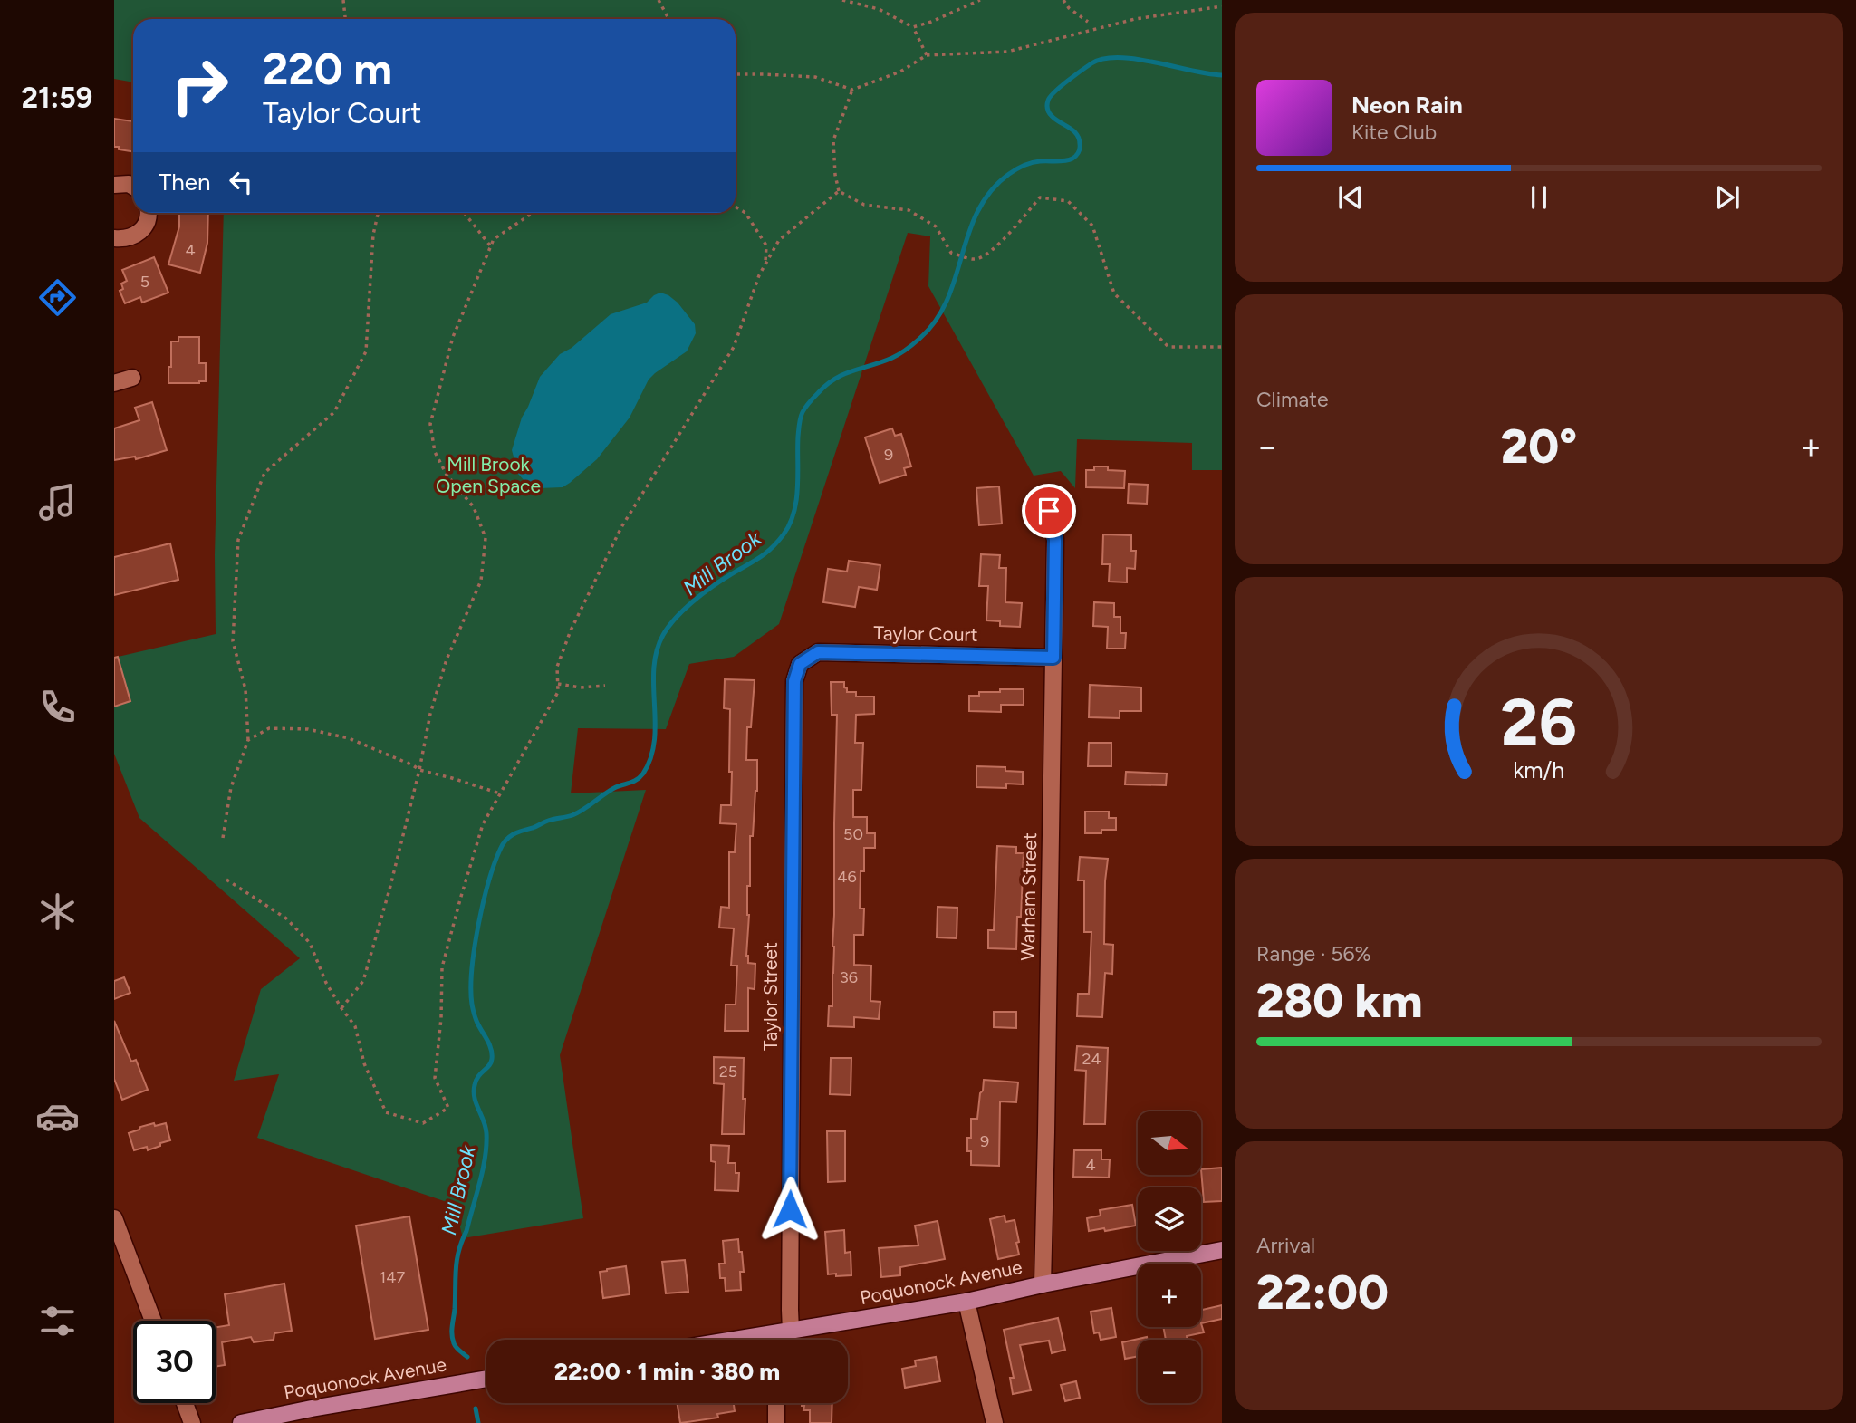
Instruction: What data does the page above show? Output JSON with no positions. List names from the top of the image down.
{
  "streets": {
    "main road": ["Poquonock Avenue"],
    "street": ["Taylor Court", "Warham Street", "Taylor Street"]
  },
  "crossings": [
    ["Taylor Court", "Warham Street"],
    ["Taylor Court", "Taylor Street"],
    ["Warham Street", "Poquonock Avenue"],
    ["Taylor Street", "Poquonock Avenue"]
  ],
  "water": ["Mill Brook"],
  "parks": ["Mill Brook Open Space"],
  "house_numbers": [
    "4",
    "5",
    "9",
    "50",
    "46",
    "36",
    "24",
    "25",
    "9",
    "4",
    "147"
  ],
  "north": "right",
  "page": {
    "tabs": "21:59",
    "turn": ["220 m", "Taylor Court"],
    "song": ["Neon Rain", "Kite Club"],
    "then": "Then",
    "tile": [
      "Climate",
      ["Range · 56%", "280 km"],
      ["Arrival", "22:00"]
    ],
    "heat": ["−", "20°", "+"],
    "map_buttons": ["+", "−"],
    "limit": "30",
    "trip": "22:00 · 1 min · 380 m",
    "gauge": ["26", "km/h"]
  }
}
